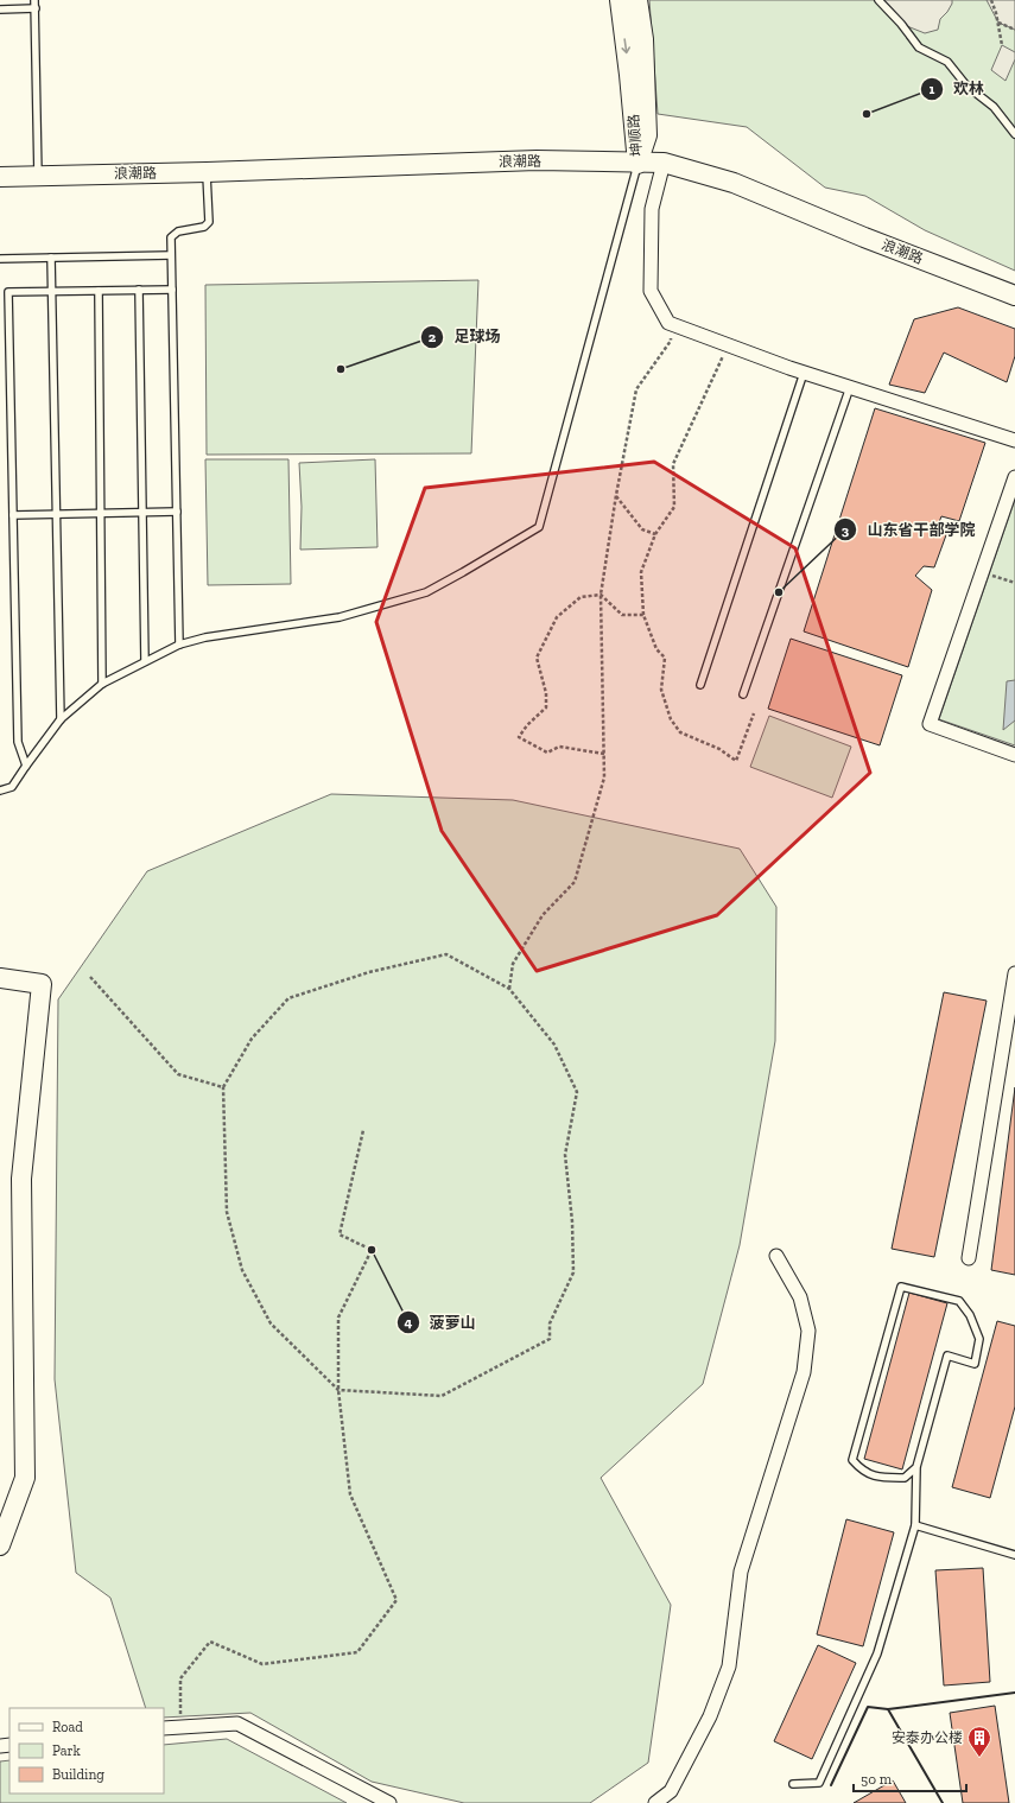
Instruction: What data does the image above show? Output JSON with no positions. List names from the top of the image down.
{
  "streets": {
    "main road": ["坤顺路", "浪潮路"]
  },
  "crossings": [
    ["坤顺路", "浪潮路"]
  ],
  "places": {
    "other": [
      "欢林",
      "足球场",
      "山东省干部学院",
      "菠萝山"
    ],
    "building": ["安泰办公楼"]
  },
  "legend": ["Road", "Park", "Building"],
  "scale_bar": "50 m"
}
